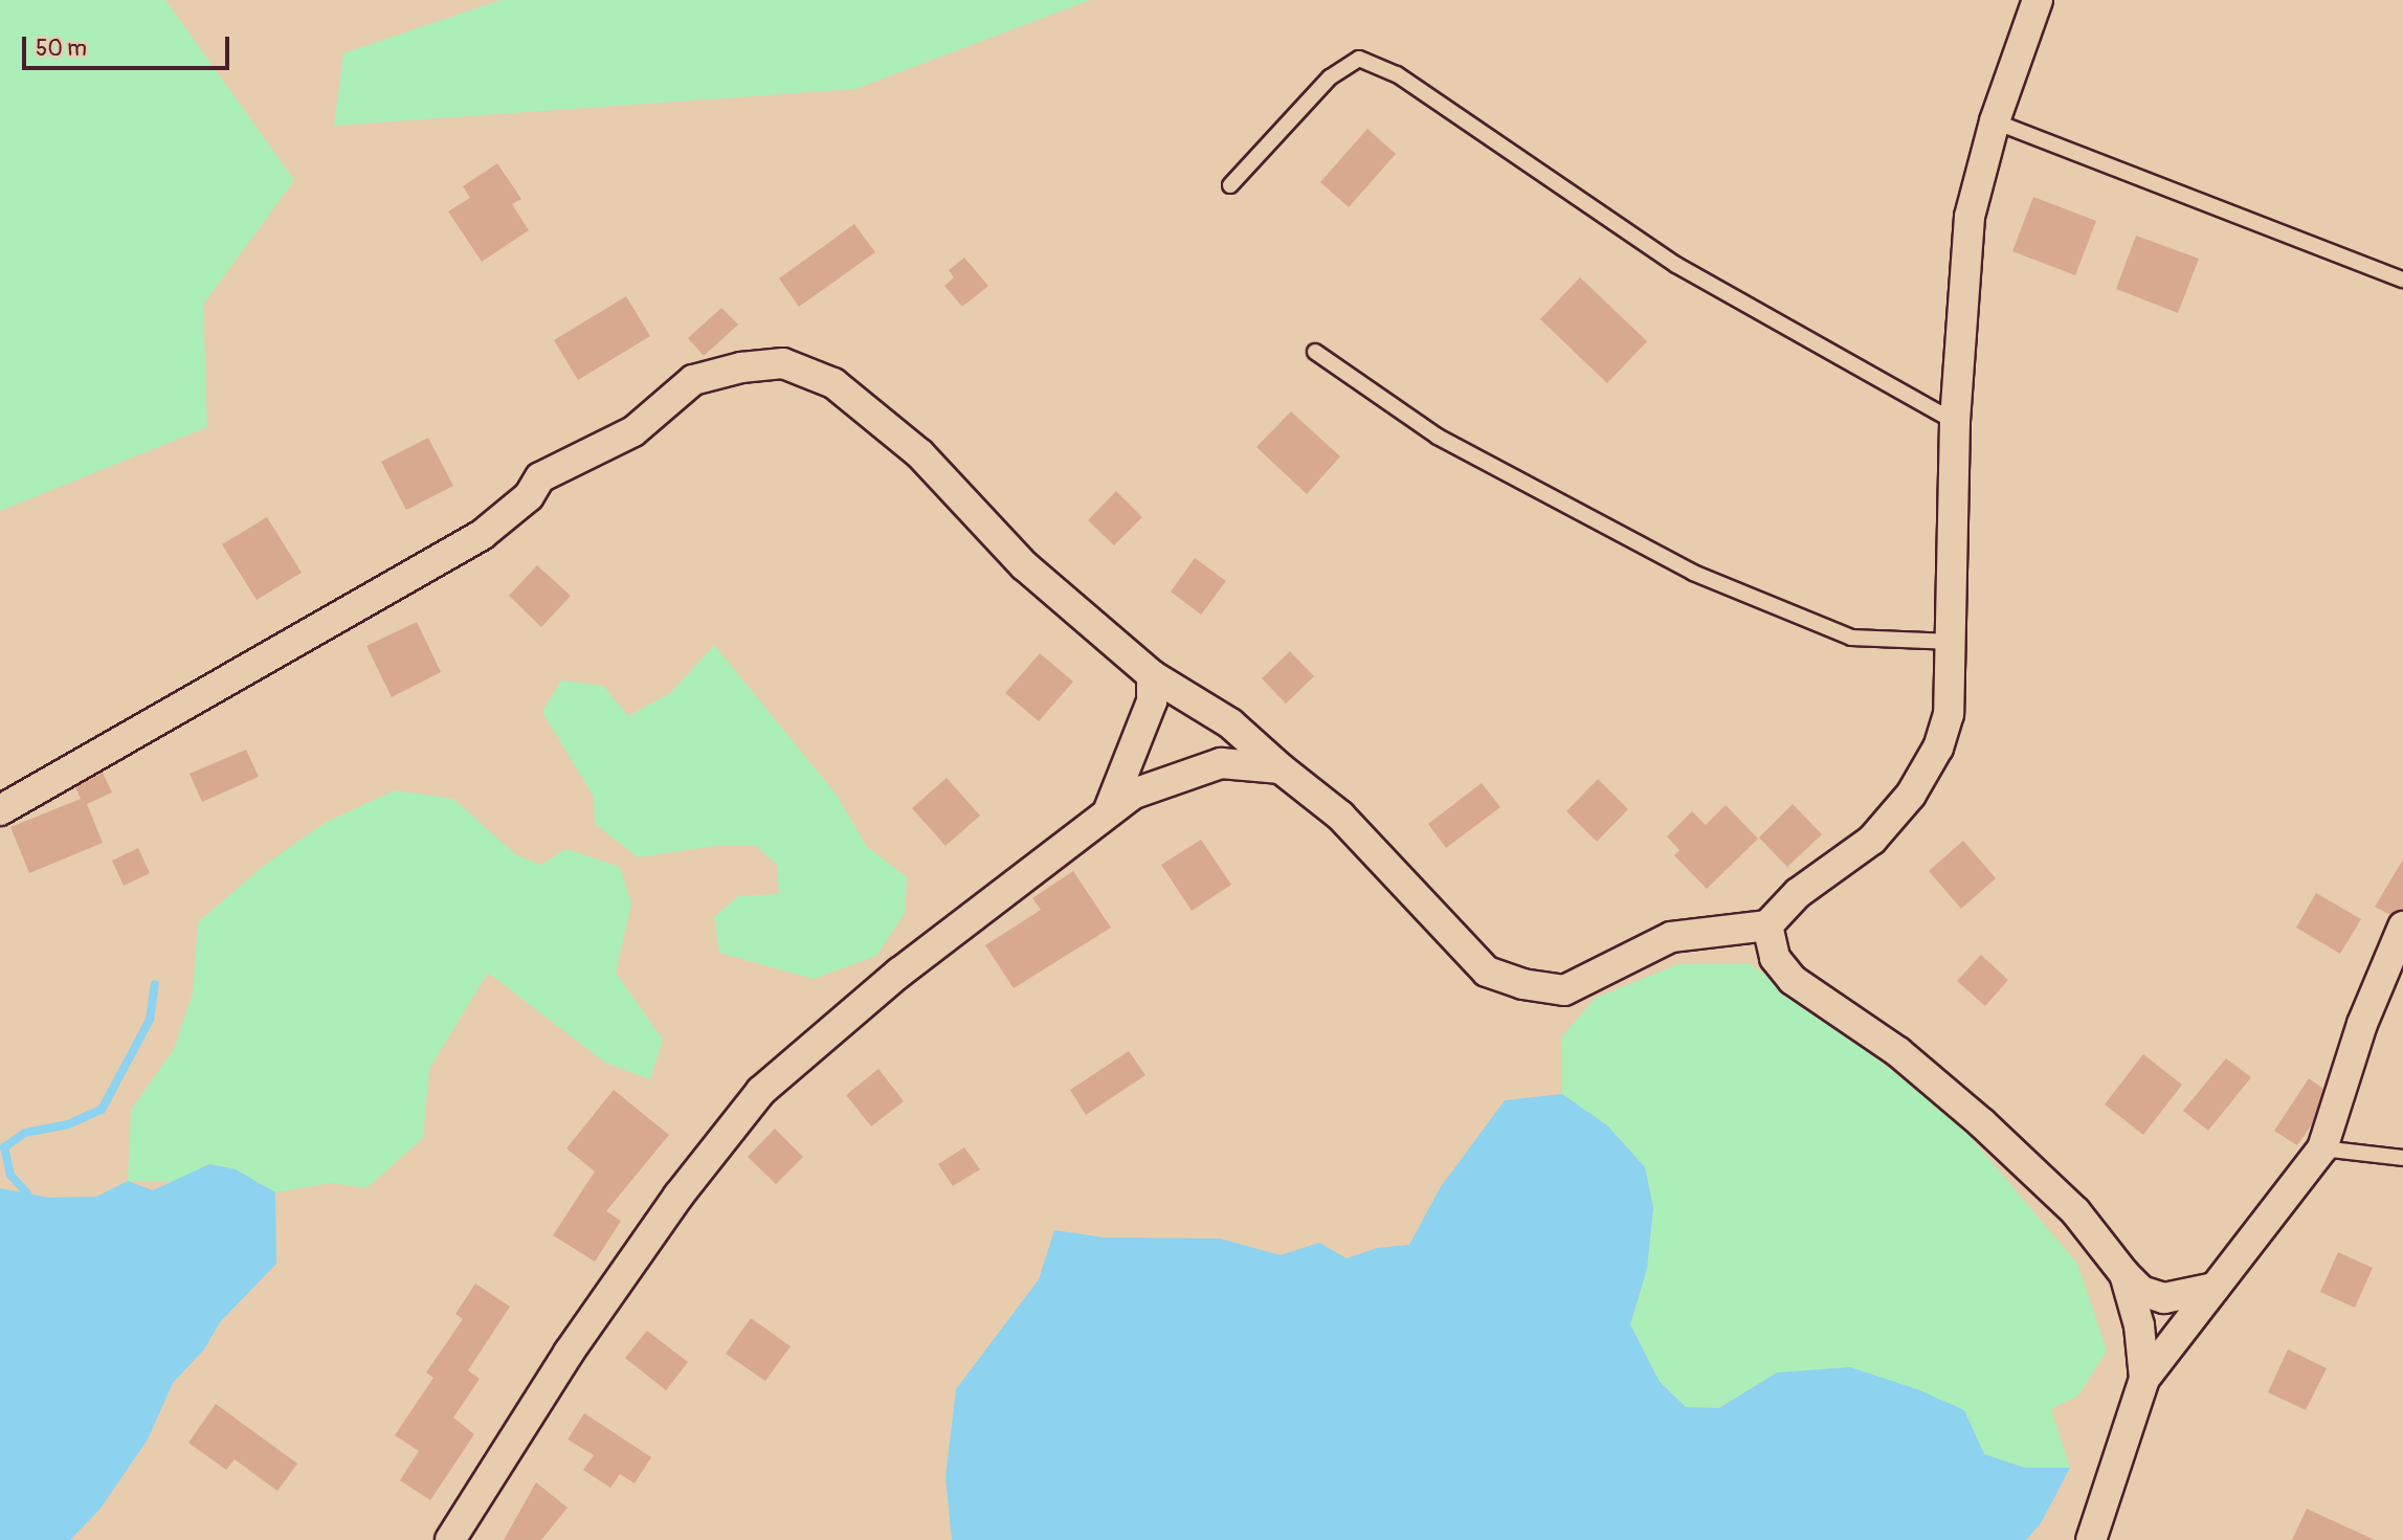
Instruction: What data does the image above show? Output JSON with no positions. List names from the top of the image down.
{
  "scale_bar": "50 m"
}
